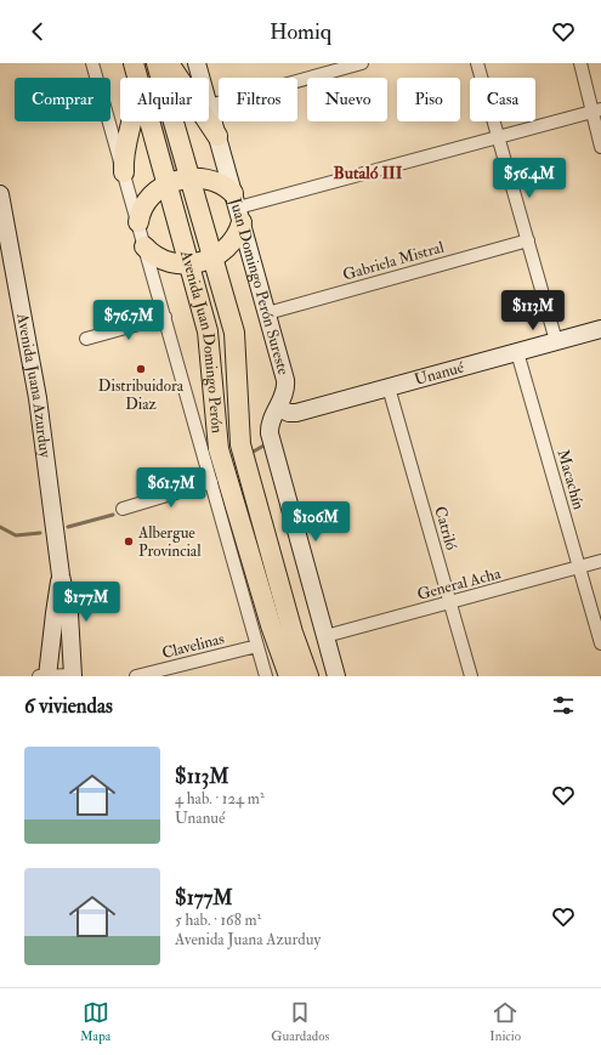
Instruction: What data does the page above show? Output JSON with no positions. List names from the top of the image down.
{
  "streets": {
    "main road": ["Avenida Juan Domingo Perón"],
    "street": [
      "Gabriela Mistral",
      "Juan Domingo Perón Sureste",
      "Unanué",
      "Avenida Juana Azurduy",
      "Macachín",
      "Catriló",
      "General Acha",
      "Clavelinas"
    ]
  },
  "crossings": [
    ["Gabriela Mistral", "Juan Domingo Perón Sureste"],
    ["Juan Domingo Perón Sureste", "Unanué"],
    ["Juan Domingo Perón Sureste", "General Acha"],
    ["Unanué", "Macachín"],
    ["Unanué", "Catriló"],
    ["Macachín", "General Acha"],
    ["Catriló", "General Acha"]
  ],
  "districts": ["Butaló III"],
  "places": ["Distribuidora Diaz", "Albergue Provincial"],
  "page": {
    "header": "Homiq",
    "chip": [
      "Comprar",
      "Alquilar",
      "Filtros",
      "Nuevo",
      "Piso",
      "Casa"
    ],
    "price": [
      "$56.4M",
      "$113M",
      "$76.7M",
      "$61.7M",
      "$106M",
      "$177M"
    ],
    "heading": "6 viviendas",
    "list": [
      {
        "name": "$113M",
        "note": "4 hab. · 124 m² · Unanué"
      },
      {
        "name": "$177M",
        "note": "5 hab. · 168 m² · Avenida Juana Azurduy"
      }
    ],
    "tabs": ["Mapa", "Guardados", "Inicio"]
  }
}
